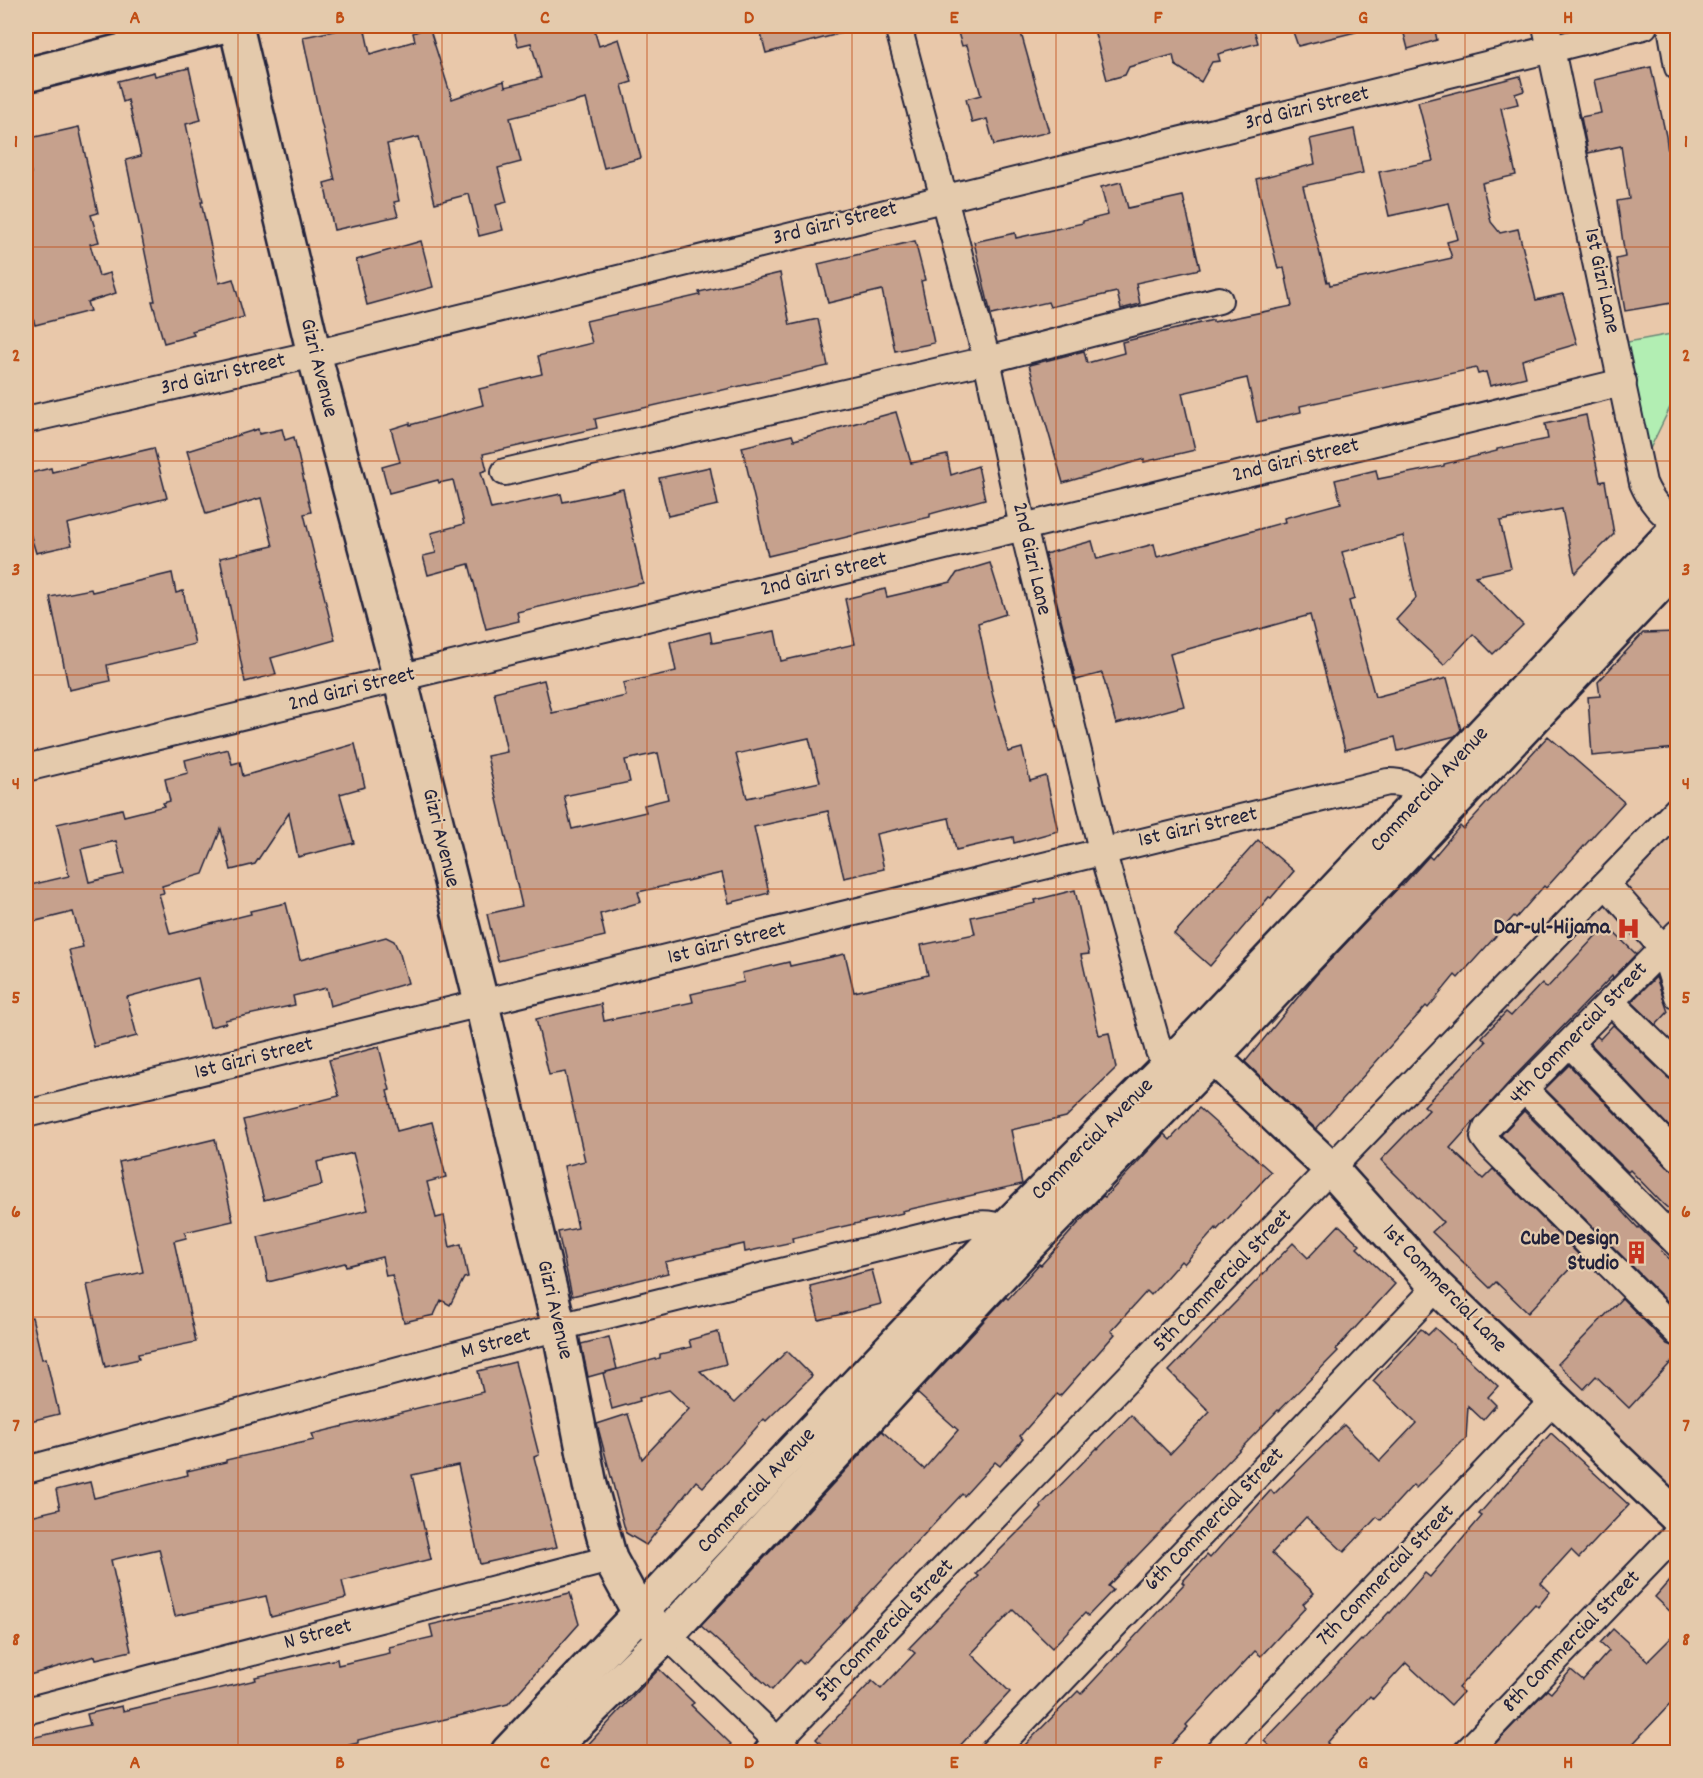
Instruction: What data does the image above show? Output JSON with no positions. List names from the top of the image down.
{
  "streets": {
    "main road": ["Gizri Avenue", "Commercial Avenue", "1st Commercial Lane"],
    "street": [
      "3rd Gizri Street",
      "1st Gizri Lane",
      "2nd Gizri Street",
      "2nd Gizri Lane",
      "1st Gizri Street",
      "4th Commercial Street",
      "5th Commercial Street",
      "M Street",
      "6th Commercial Street",
      "7th Commercial Street",
      "N Street",
      "8th Commercial Street"
    ]
  },
  "crossings": [
    ["3rd Gizri Street", "1st Gizri Lane"],
    ["3rd Gizri Street", "Gizri Avenue"],
    ["3rd Gizri Street", "2nd Gizri Lane"],
    ["1st Gizri Lane", "2nd Gizri Street"],
    ["1st Gizri Lane", "Commercial Avenue"],
    ["Gizri Avenue", "2nd Gizri Street"],
    ["Gizri Avenue", "Commercial Avenue"],
    ["Gizri Avenue", "1st Gizri Street"],
    ["Gizri Avenue", "M Street"],
    ["Gizri Avenue", "N Street"],
    ["2nd Gizri Street", "2nd Gizri Lane"],
    ["2nd Gizri Lane", "Commercial Avenue"],
    ["2nd Gizri Lane", "1st Gizri Street"],
    ["Commercial Avenue", "1st Gizri Street"],
    ["Commercial Avenue", "1st Commercial Lane"],
    ["Commercial Avenue", "M Street"],
    ["5th Commercial Street", "1st Commercial Lane"],
    ["1st Commercial Lane", "6th Commercial Street"],
    ["1st Commercial Lane", "7th Commercial Street"]
  ],
  "places": {
    "hospital": ["Dar-ul-Hijama"],
    "building": ["Cube Design Studio"]
  },
  "grid": {
    "columns": [
      "A",
      "B",
      "C",
      "D",
      "E",
      "F",
      "G",
      "H"
    ],
    "rows": [
      "1",
      "2",
      "3",
      "4",
      "5",
      "6",
      "7",
      "8"
    ]
  }
}
